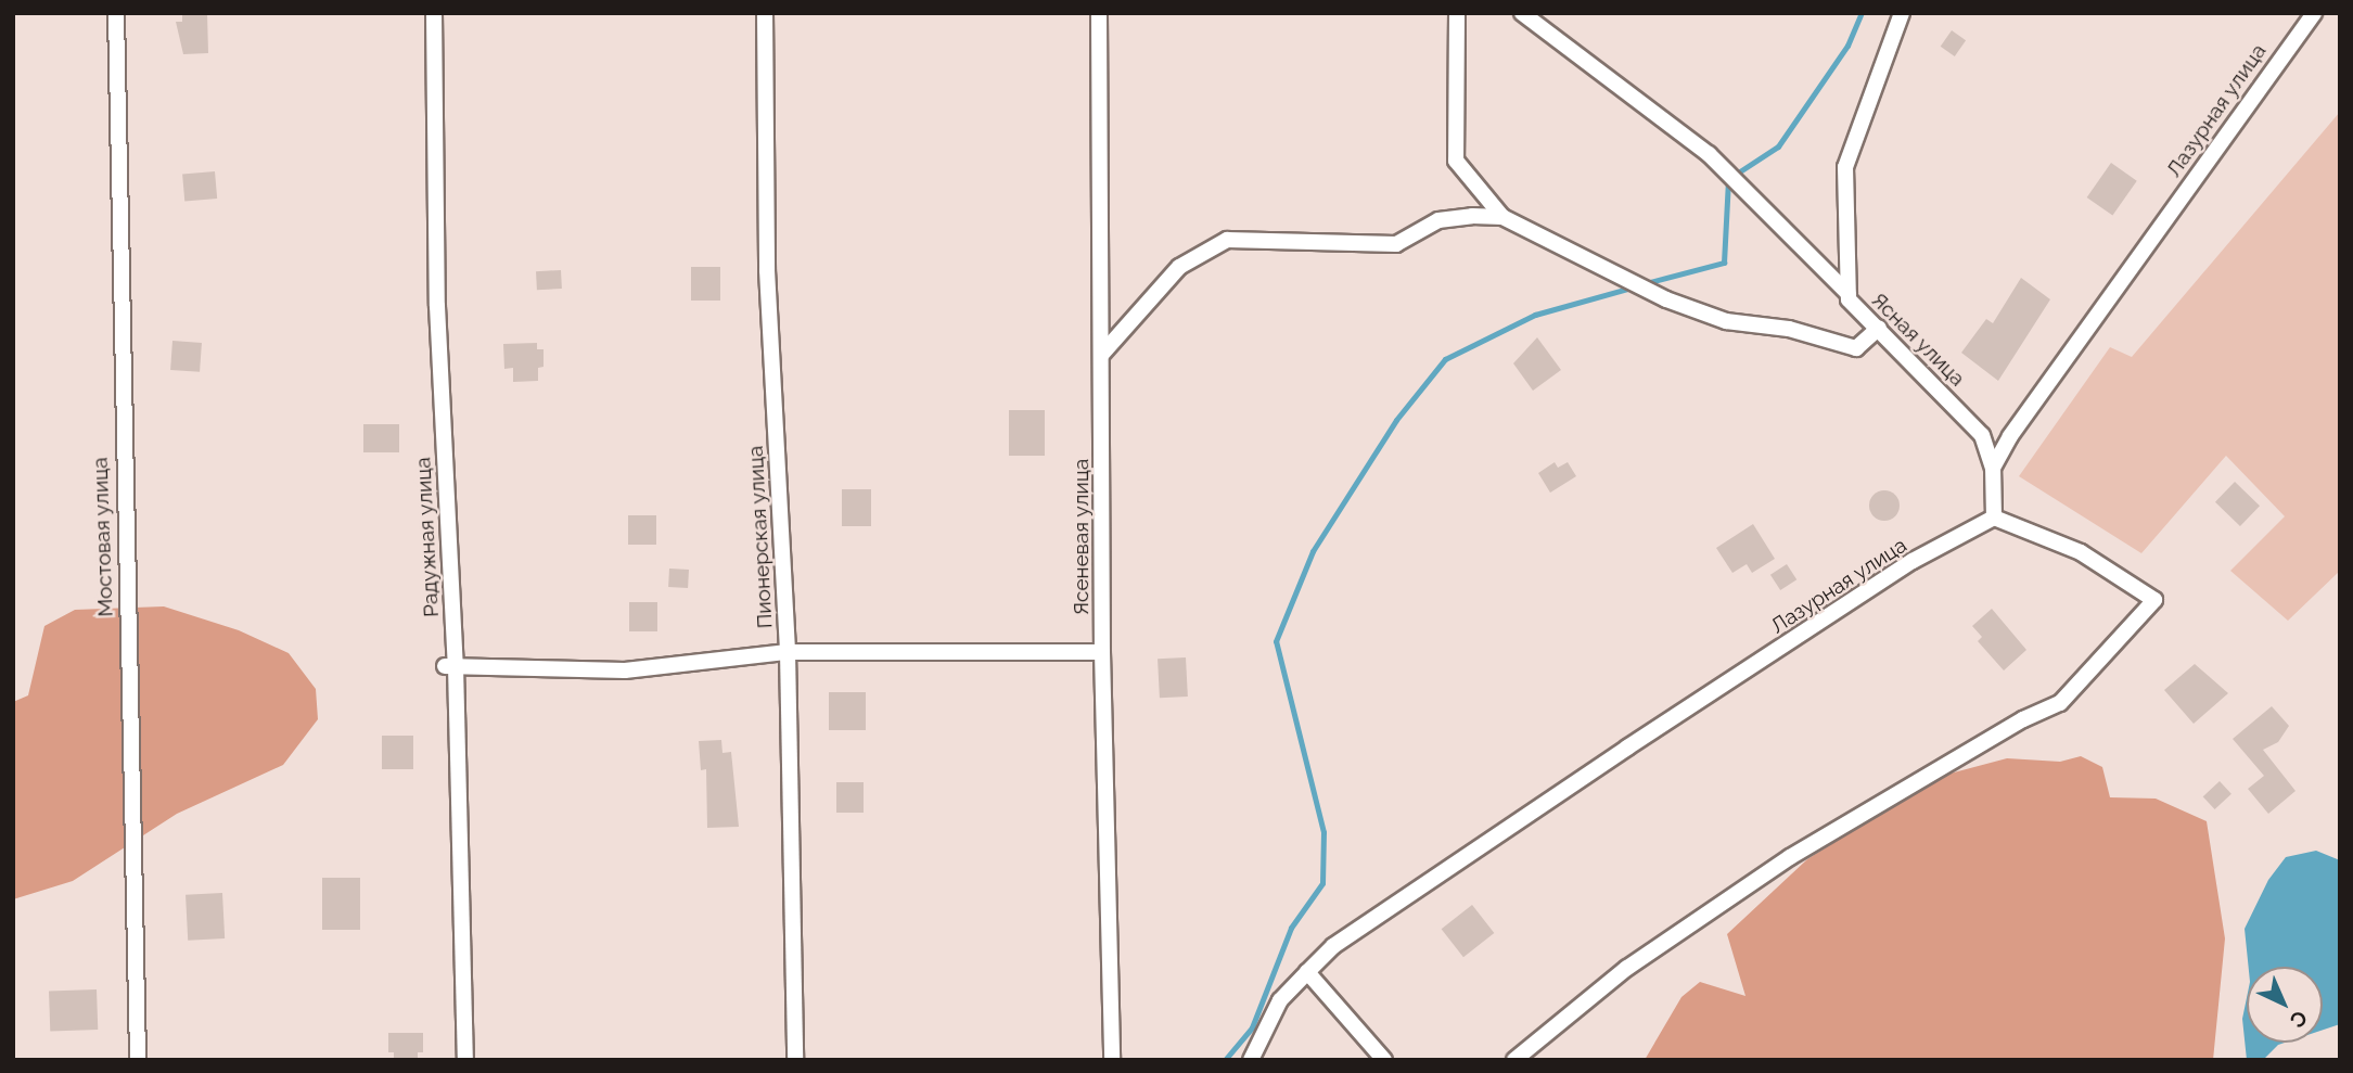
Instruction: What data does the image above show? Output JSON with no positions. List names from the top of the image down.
{
  "streets": {
    "street": [
      "Лазурная улица",
      "Ясная улица",
      "Мостовая улица",
      "Радужная улица",
      "Пионерская улица",
      "Ясеневая улица"
    ]
  },
  "crossings": [
    ["Лазурная улица", "Ясная улица"]
  ],
  "north": "bottom right"
}
